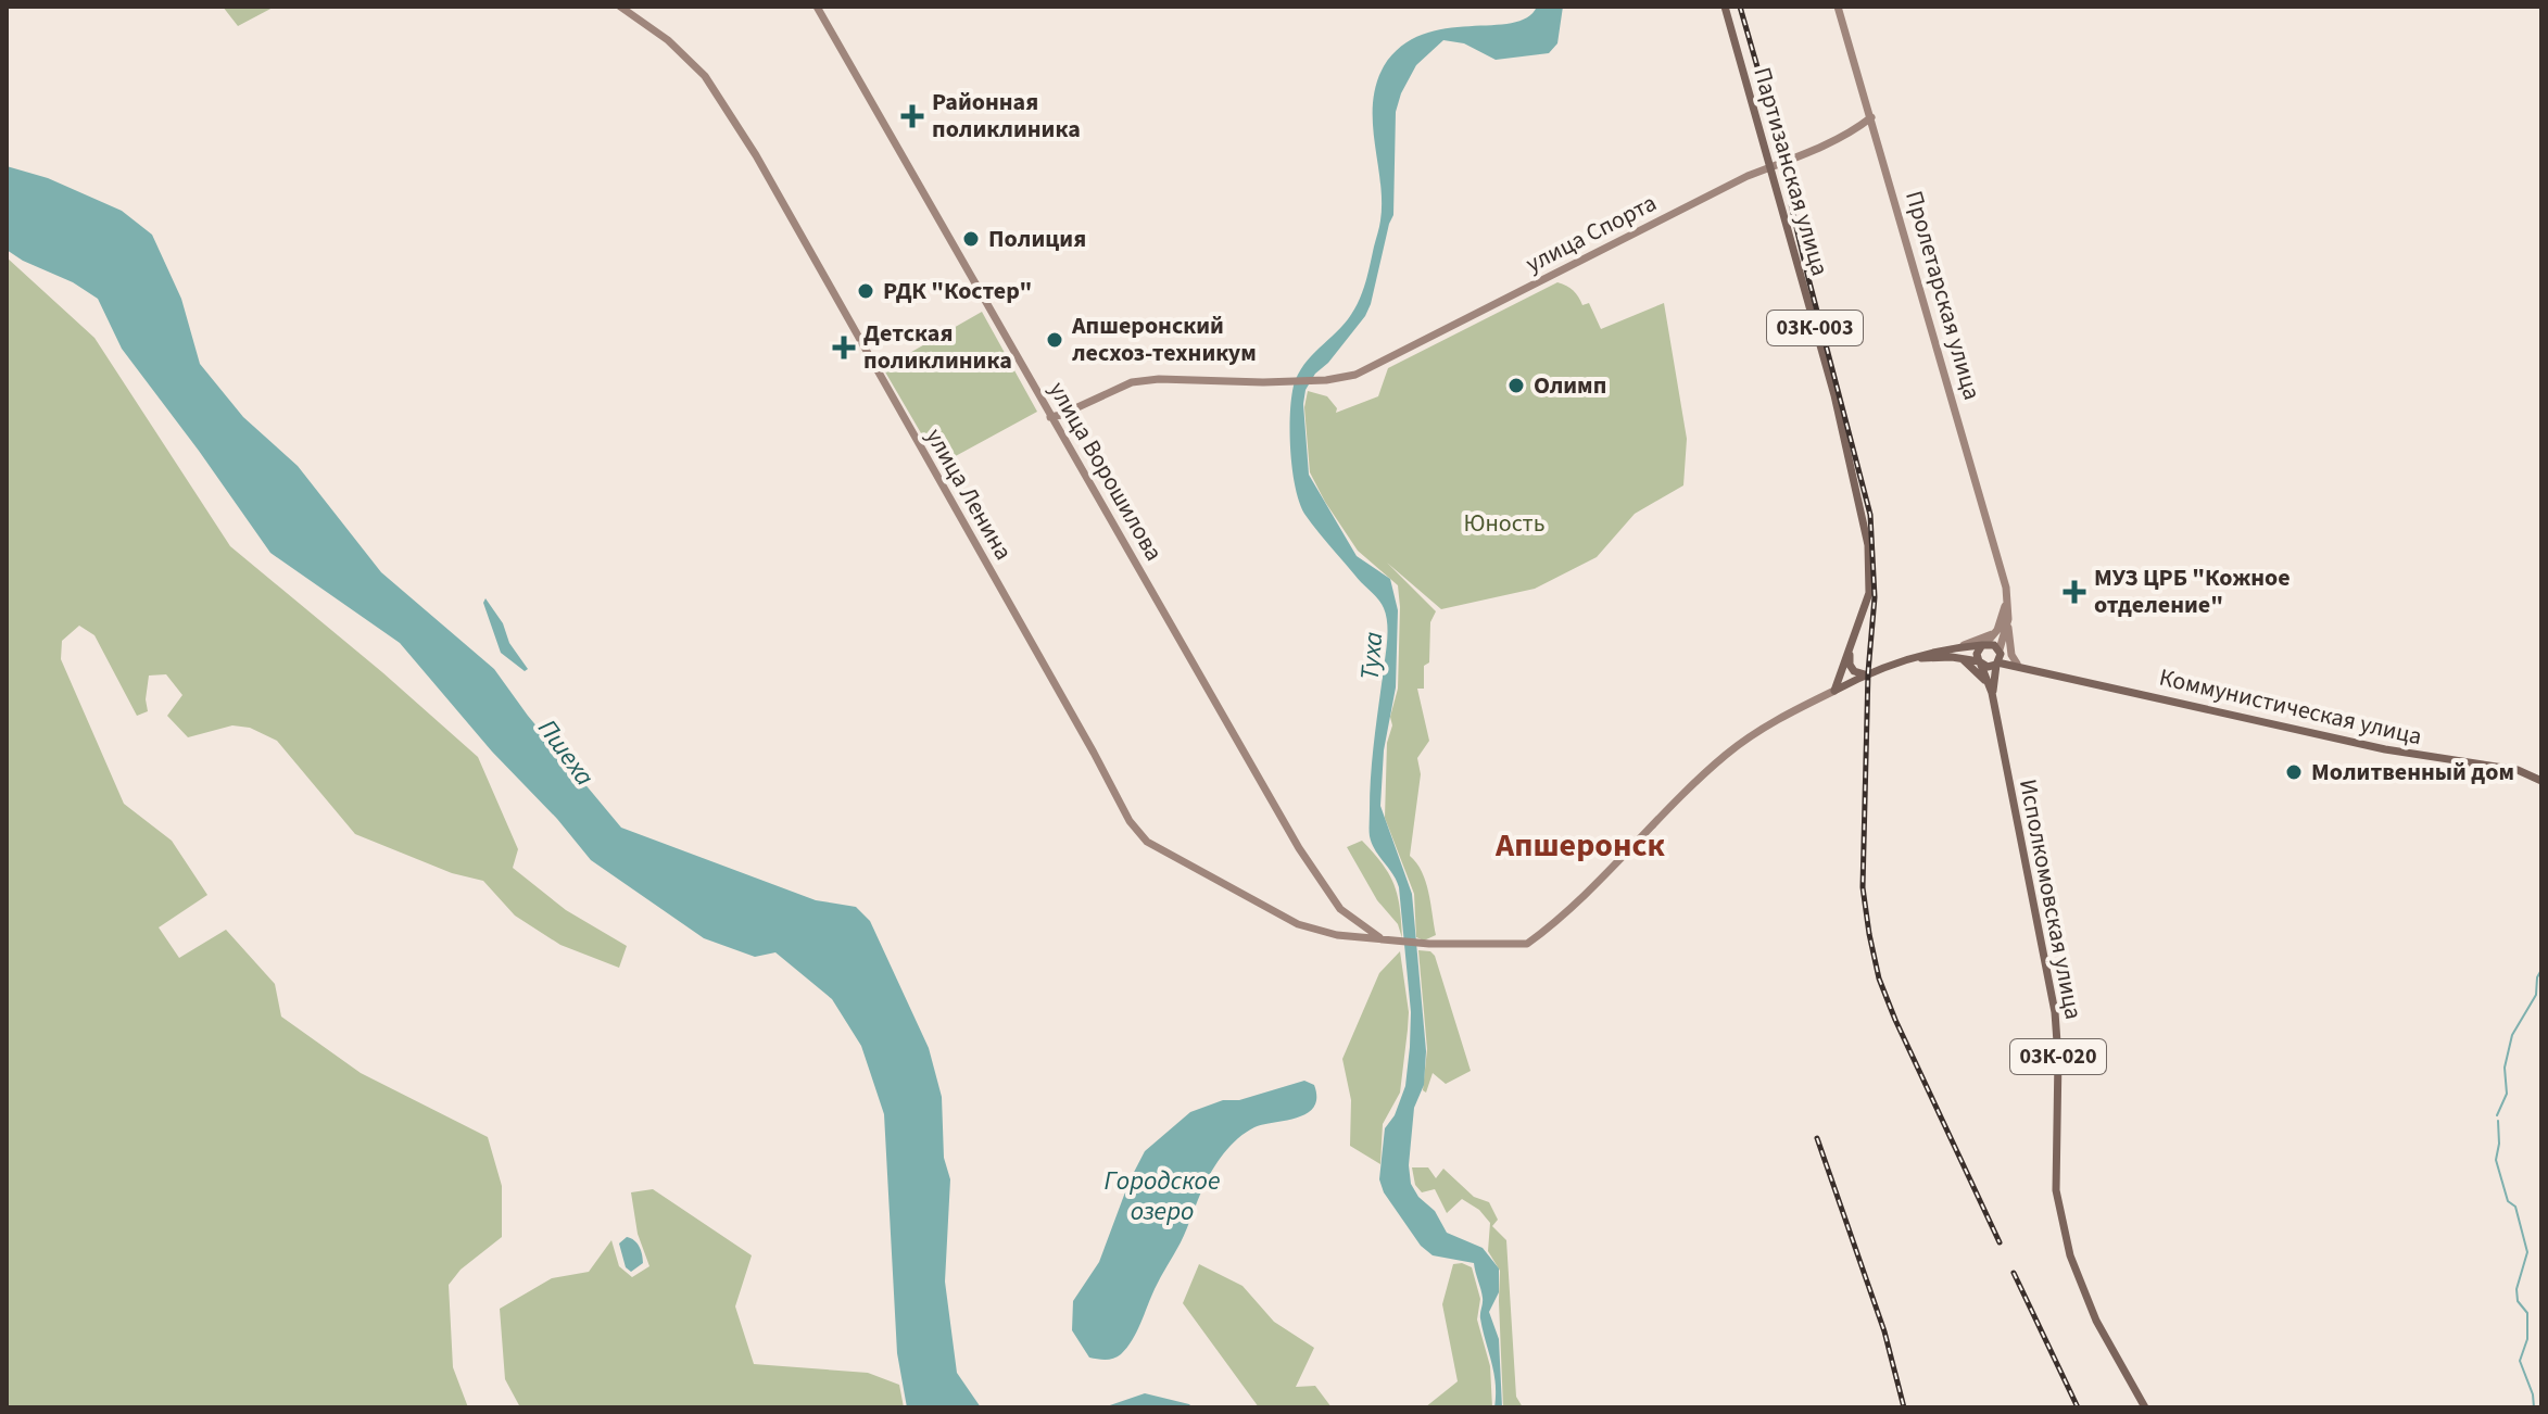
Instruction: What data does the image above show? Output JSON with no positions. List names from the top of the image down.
{
  "streets": {
    "main road": [
      "Партизанская улица",
      "улица Спорта",
      "Пролетарская улица",
      "03К-003",
      "улица Ворошилова",
      "улица Ленина",
      "Коммунистическая улица",
      "Исполкомовская улица",
      "03К-020"
    ]
  },
  "crossings": [
    ["Партизанская улица", "улица Спорта"],
    ["Партизанская улица", "улица Ленина"],
    ["улица Спорта", "Пролетарская улица"],
    ["улица Спорта", "улица Ворошилова"],
    ["Пролетарская улица", "Коммунистическая улица"],
    ["Пролетарская улица", "Исполкомовская улица"],
    ["улица Ворошилова", "улица Ленина"],
    ["Коммунистическая улица", "Исполкомовская улица"]
  ],
  "districts": ["Апшеронск"],
  "water": ["Туха", "Пшеха", "Городское озеро"],
  "parks": ["Юность"],
  "places": {
    "health": ["Районная поликлиника", "Детская поликлиника", "МУЗ ЦРБ \"Кожное отделение\""],
    "other": [
      "Полиция",
      "РДК \"Костер\"",
      "Апшеронский лесхоз-техникум",
      "Олимп",
      "Молитвенный дом"
    ]
  }
}
